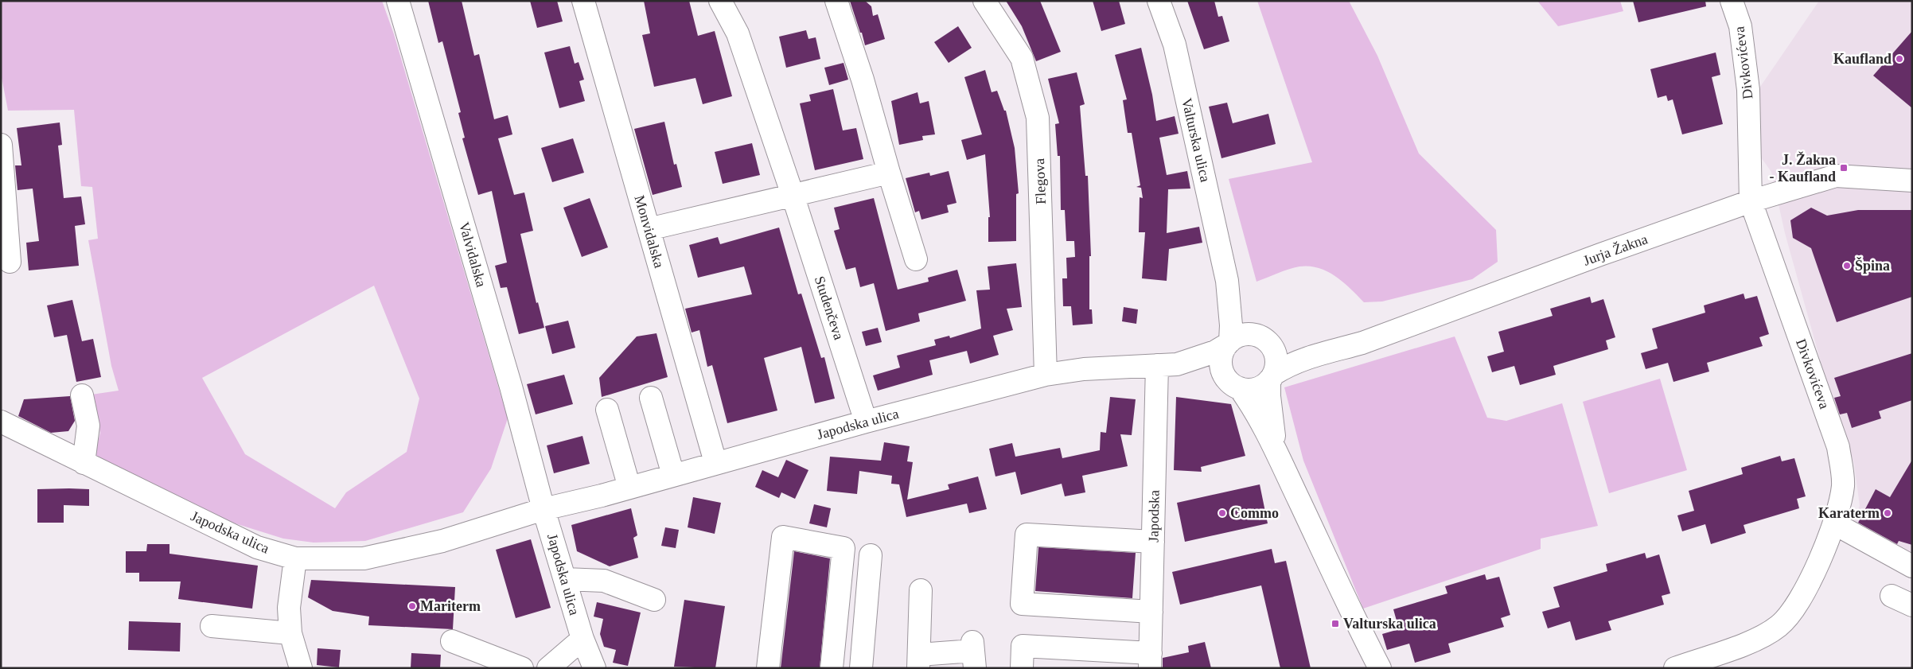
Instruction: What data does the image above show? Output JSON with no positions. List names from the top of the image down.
{
  "streets": {
    "street": [
      "Divkovićeva",
      "Valturska ulica",
      "Flegova",
      "Monvidalska",
      "Jurja Žakna",
      "Valvidalska",
      "Studenčeva",
      "Japodska ulica",
      "Japodska"
    ]
  },
  "crossings": [
    ["Divkovićeva", "Jurja Žakna"],
    ["Valturska ulica", "Jurja Žakna"],
    ["Valturska ulica", "Japodska ulica"],
    ["Flegova", "Japodska ulica"],
    ["Monvidalska", "Japodska ulica"],
    ["Jurja Žakna", "Japodska ulica"],
    ["Valvidalska", "Japodska ulica"],
    ["Studenčeva", "Japodska ulica"],
    ["Japodska ulica", "Japodska"]
  ],
  "places": {
    "other": [
      "Kaufland",
      "Špina",
      "Commo",
      "Karaterm",
      "Mariterm"
    ],
    "transit": ["J. Žakna - Kaufland", "Valturska ulica"]
  }
}
